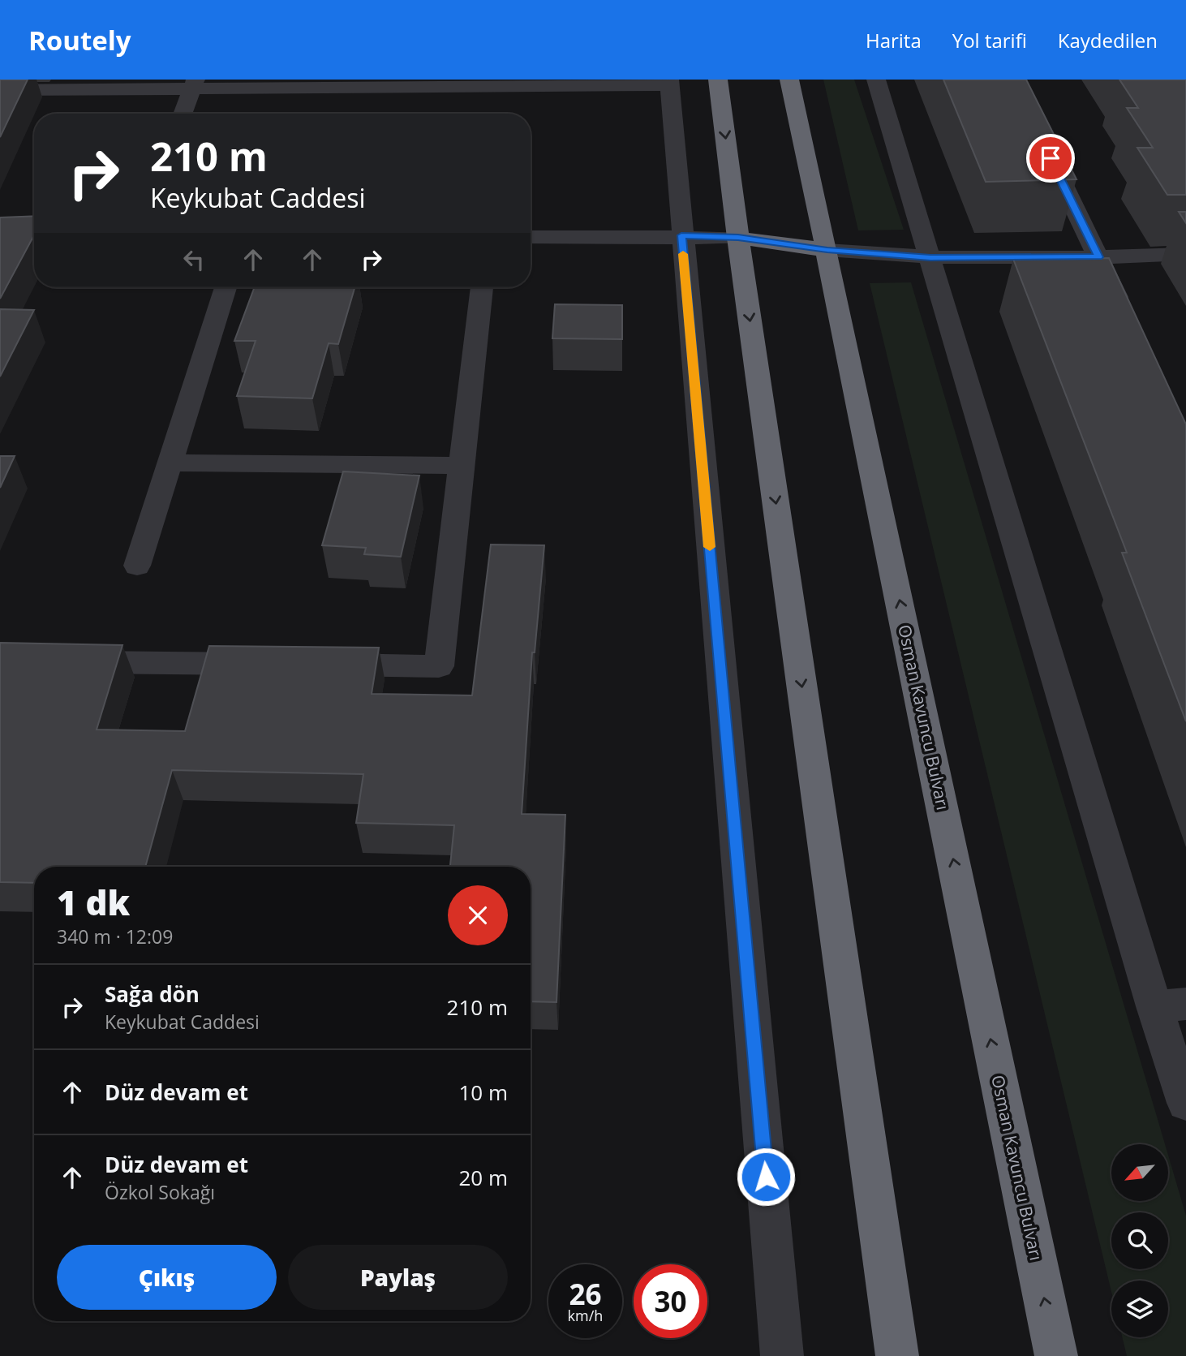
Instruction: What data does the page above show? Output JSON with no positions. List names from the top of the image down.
{
  "streets": {
    "highway": ["Osman Kavuncu Bulvarı"]
  },
  "north": "bottom left",
  "page": {
    "header": "Routely",
    "nav": ["Harita", "Yol tarifi", "Kaydedilen"],
    "turn": ["210 m", "Keykubat Caddesi"],
    "heading": ["1 dk", "340 m · 12:09"],
    "list": [
      {
        "name": "Sağa dön",
        "note": "Keykubat Caddesi",
        "value": "210 m"
      },
      {
        "name": "Düz devam et",
        "value": "10 m"
      },
      {
        "name": "Düz devam et",
        "note": "Özkol Sokağı",
        "value": "20 m"
      }
    ],
    "buttons": ["Çıkış", "Paylaş"],
    "speed": "26 km/h",
    "limit": "30"
  }
}
